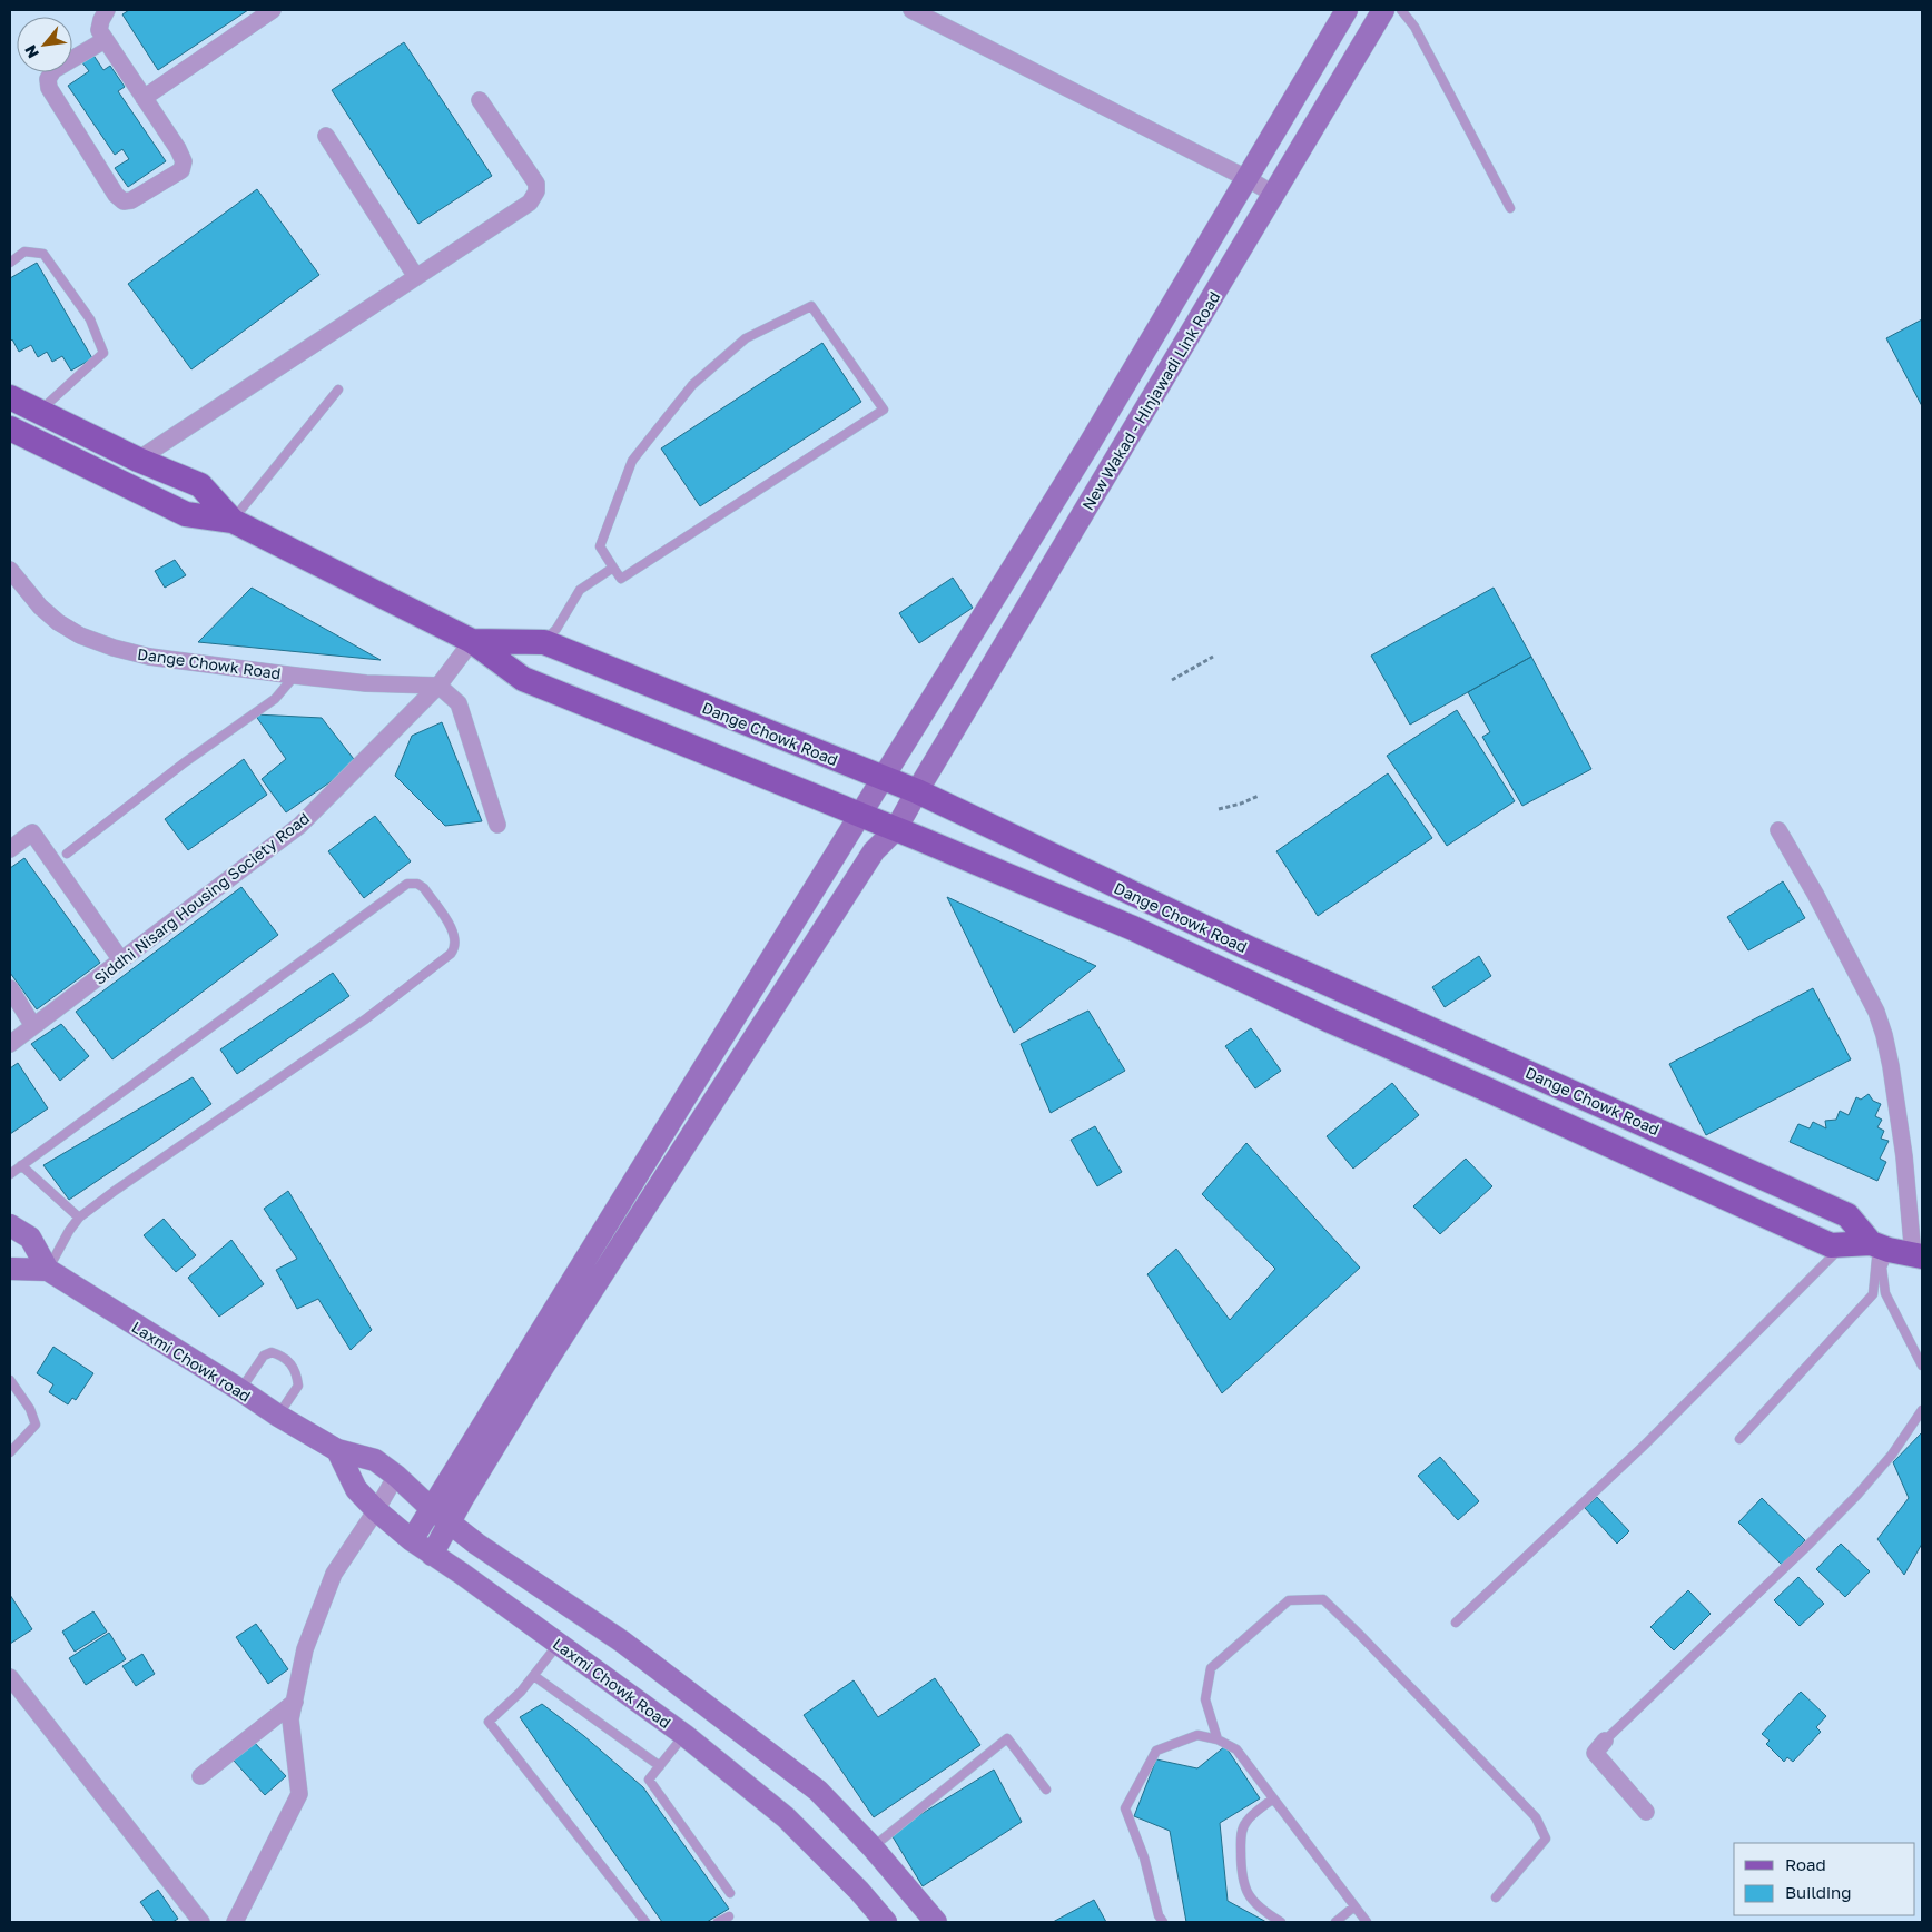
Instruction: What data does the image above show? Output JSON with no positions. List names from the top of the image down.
{
  "streets": {
    "main road": [
      "New Wakad - Hinjawadi Link Road",
      "Dange Chowk Road",
      "Laxmi Chowk road",
      "Laxmi Chowk Road"
    ],
    "street": ["Siddhi Nisarg Housing Society Road"]
  },
  "crossings": [
    ["New Wakad - Hinjawadi Link Road", "Dange Chowk Road"],
    ["New Wakad - Hinjawadi Link Road", "Laxmi Chowk road"],
    ["New Wakad - Hinjawadi Link Road", "Laxmi Chowk Road"],
    ["Dange Chowk Road", "Siddhi Nisarg Housing Society Road"],
    ["Laxmi Chowk road", "Laxmi Chowk Road"]
  ],
  "legend": ["Road", "Building"],
  "north": "bottom left"
}
